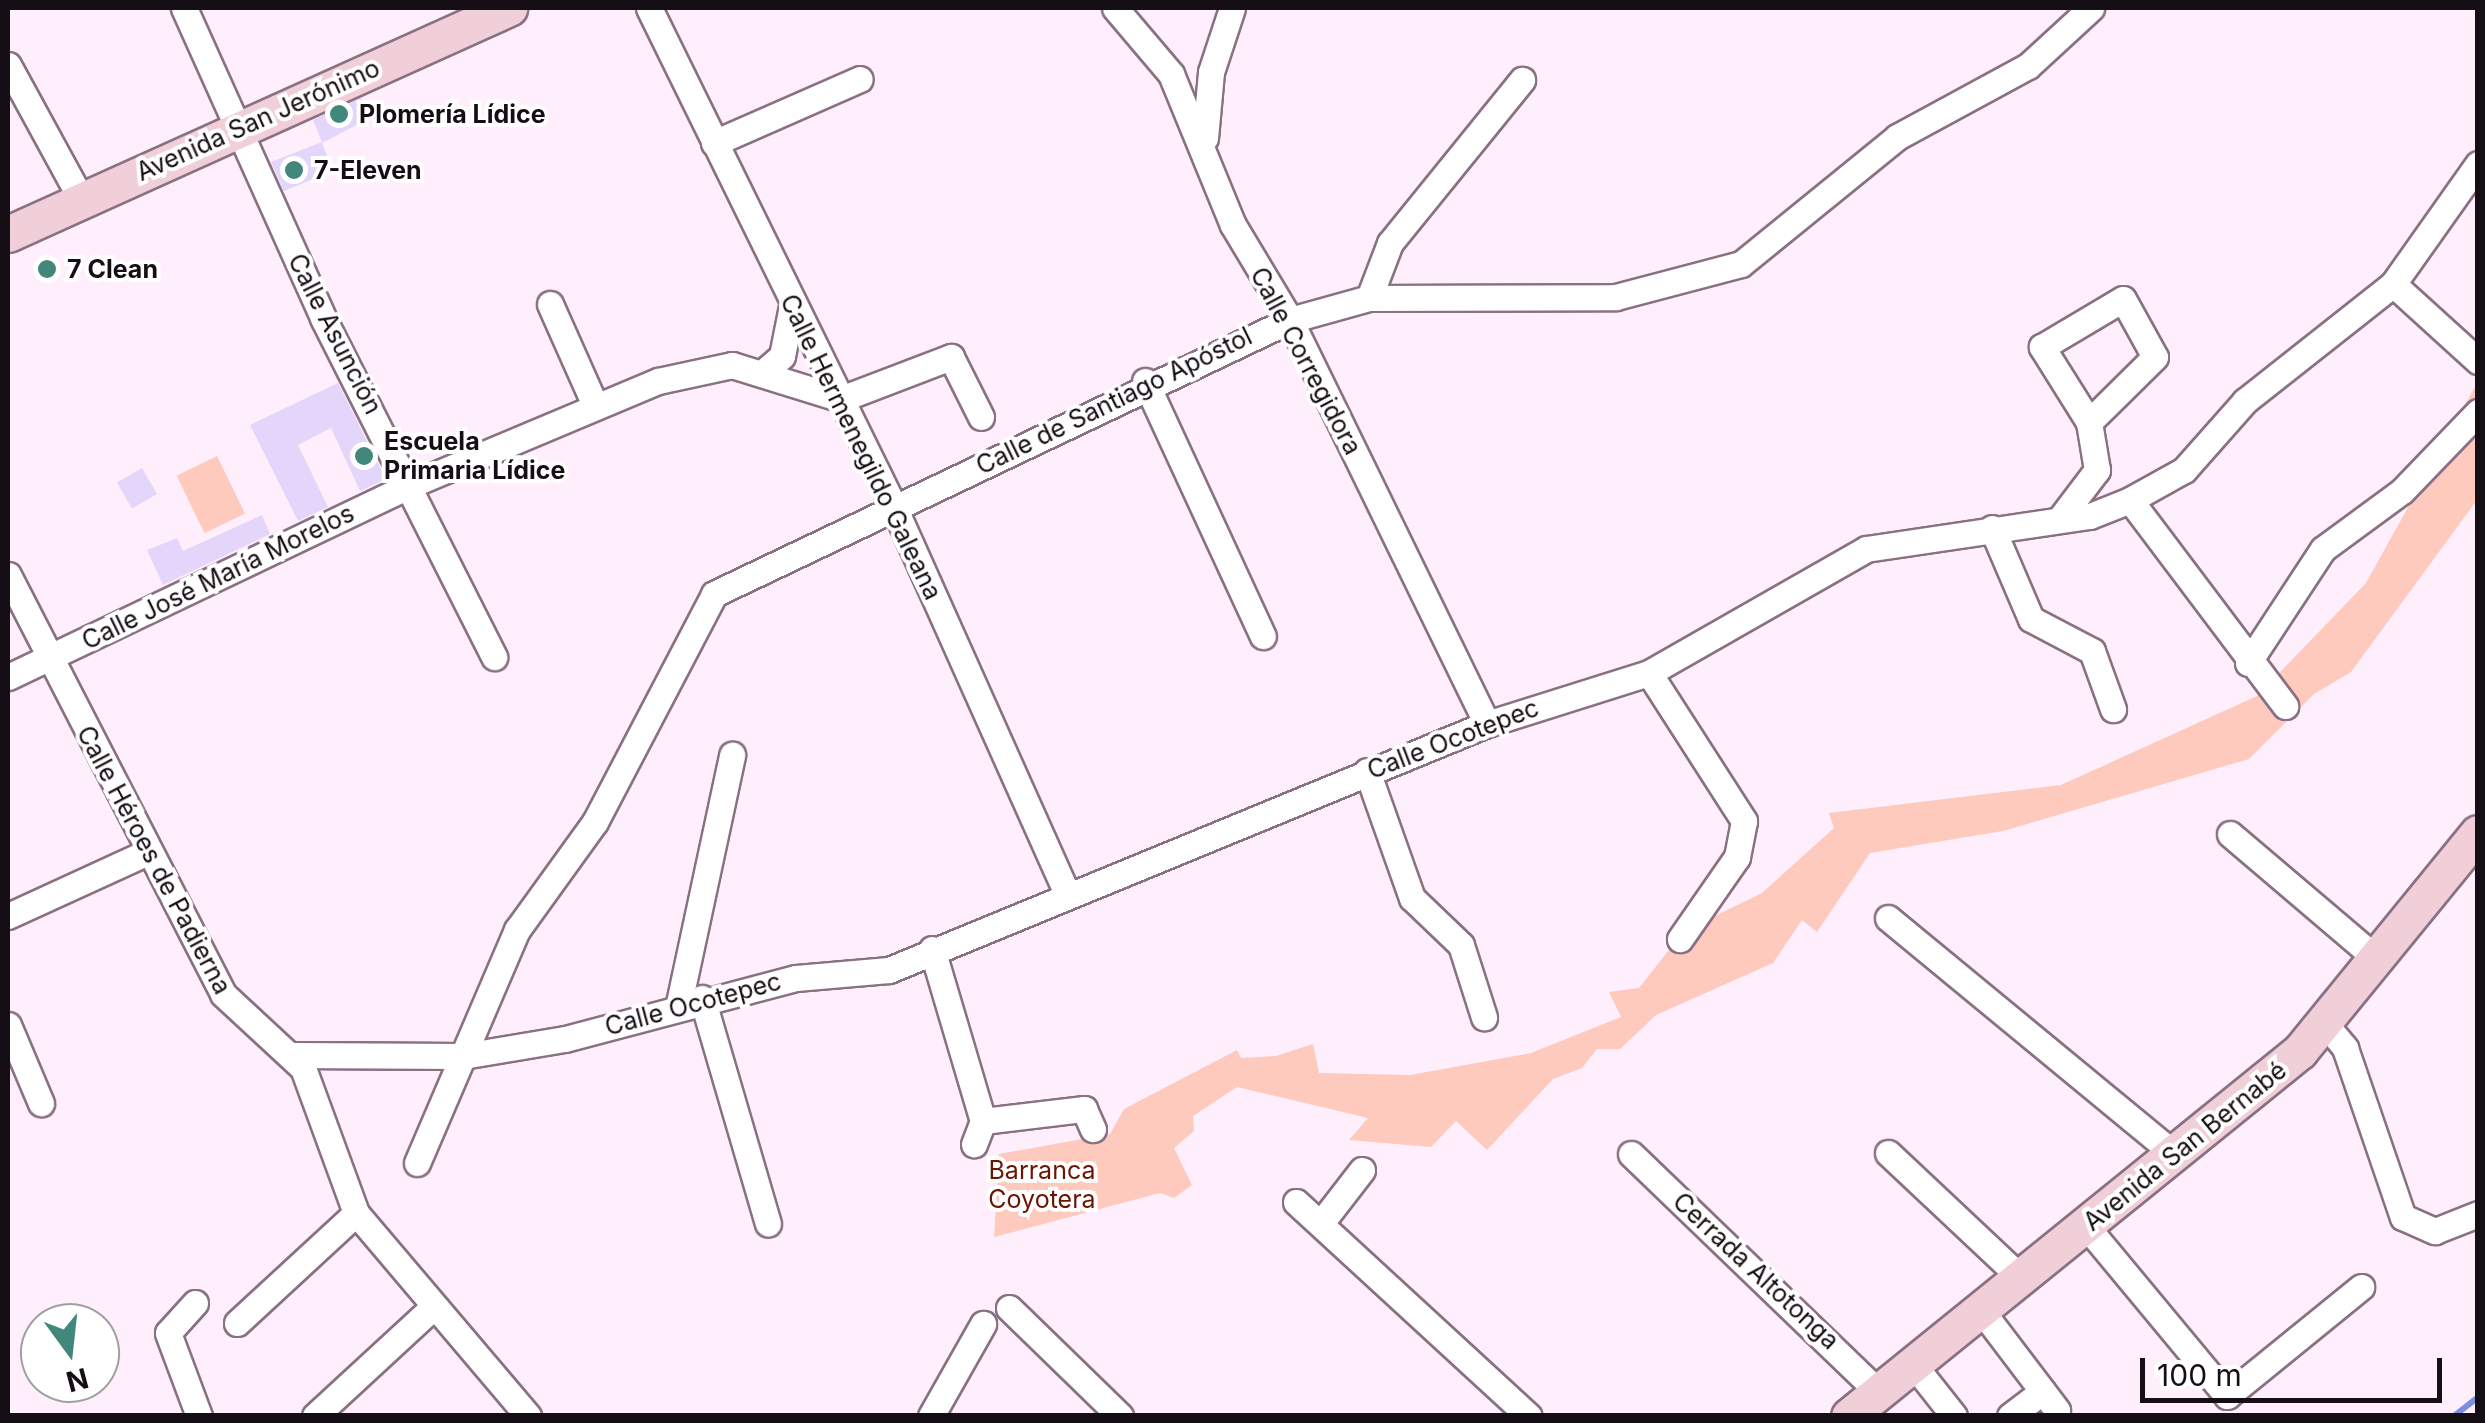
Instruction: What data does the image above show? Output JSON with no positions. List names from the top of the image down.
{
  "streets": {
    "main road": ["Avenida San Jerónimo", "Avenida San Bernabé"],
    "street": [
      "Calle Asunción",
      "Calle Corregidora",
      "Calle de Santiago Apóstol",
      "Calle Hermenegildo Galeana",
      "Calle José María Morelos",
      "Calle Ocotepec",
      "Calle Héroes de Padierna",
      "Cerrada Altotonga"
    ]
  },
  "crossings": [
    ["Avenida San Jerónimo", "Calle Asunción"],
    ["Calle Asunción", "Calle José María Morelos"],
    ["Calle Corregidora", "Calle de Santiago Apóstol"],
    ["Calle Corregidora", "Calle Ocotepec"],
    ["Calle de Santiago Apóstol", "Calle Hermenegildo Galeana"],
    ["Calle de Santiago Apóstol", "Calle Ocotepec"],
    ["Calle Hermenegildo Galeana", "Calle José María Morelos"],
    ["Calle Hermenegildo Galeana", "Calle Ocotepec"],
    ["Calle José María Morelos", "Calle Héroes de Padierna"],
    ["Calle Ocotepec", "Calle Héroes de Padierna"],
    ["Avenida San Bernabé", "Cerrada Altotonga"]
  ],
  "parks": ["Barranca Coyotera"],
  "places": [
    "Plomería Lídice",
    "7-Eleven",
    "7 Clean",
    "Escuela Primaria Lídice"
  ],
  "scale_bar": "100 m",
  "north": "bottom"
}
